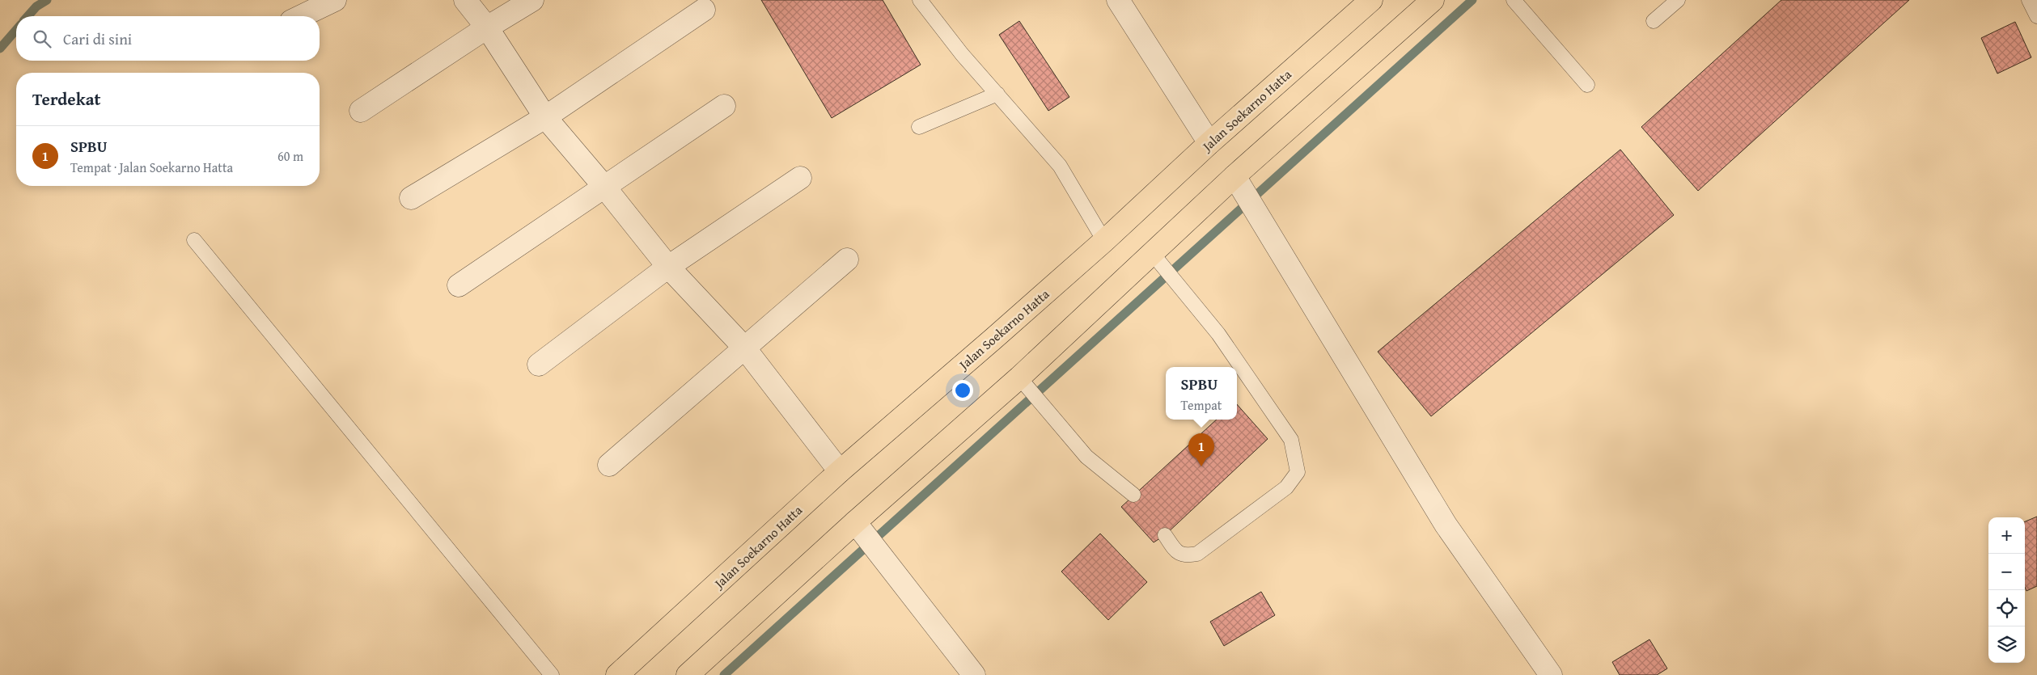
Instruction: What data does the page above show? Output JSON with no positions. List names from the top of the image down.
{
  "streets": {
    "highway": ["Jalan Soekarno Hatta"]
  },
  "page": {
    "search": "Cari di sini",
    "heading": "Terdekat",
    "list": [
      {
        "mark": "1",
        "name": "SPBU",
        "note": "Tempat · Jalan Soekarno Hatta",
        "value": "60 m"
      }
    ],
    "popup": ["SPBU", "Tempat"],
    "pins": "1",
    "map_buttons": ["+", "−"]
  }
}
